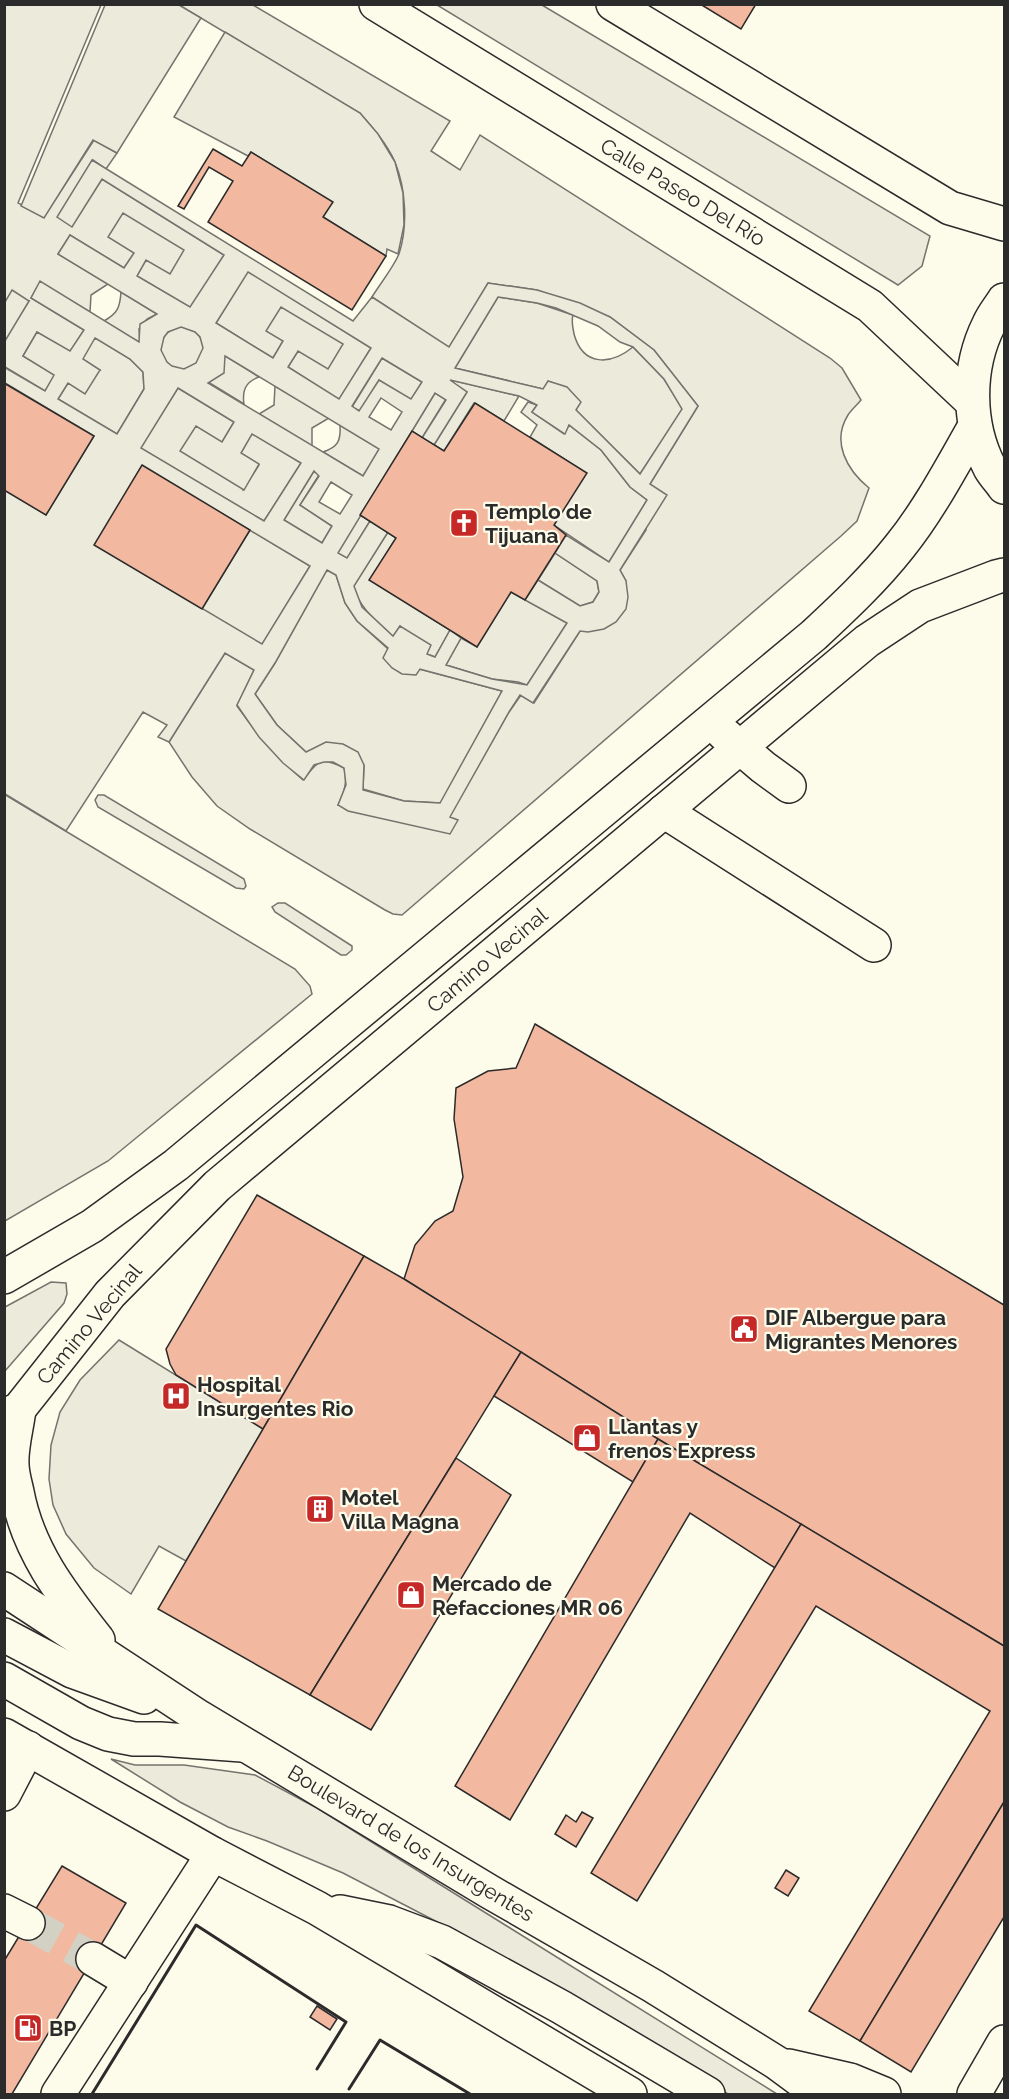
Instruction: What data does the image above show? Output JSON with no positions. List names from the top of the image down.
{
  "streets": {
    "main road": ["Calle Paseo Del Río", "Camino Vecinal", "Boulevard de los Insurgentes"]
  },
  "crossings": [
    ["Calle Paseo Del Río", "Camino Vecinal"]
  ],
  "places": {
    "church": ["Templo de Tijuana"],
    "public building": ["DIF Albergue para Migrantes Menores"],
    "hospital": ["Hospital Insurgentes Rio"],
    "shop": ["Llantas y frenos Express", "Mercado de Refacciones MR 06"],
    "building": ["Motel Villa Magna"],
    "fuel station": ["BP"]
  }
}
